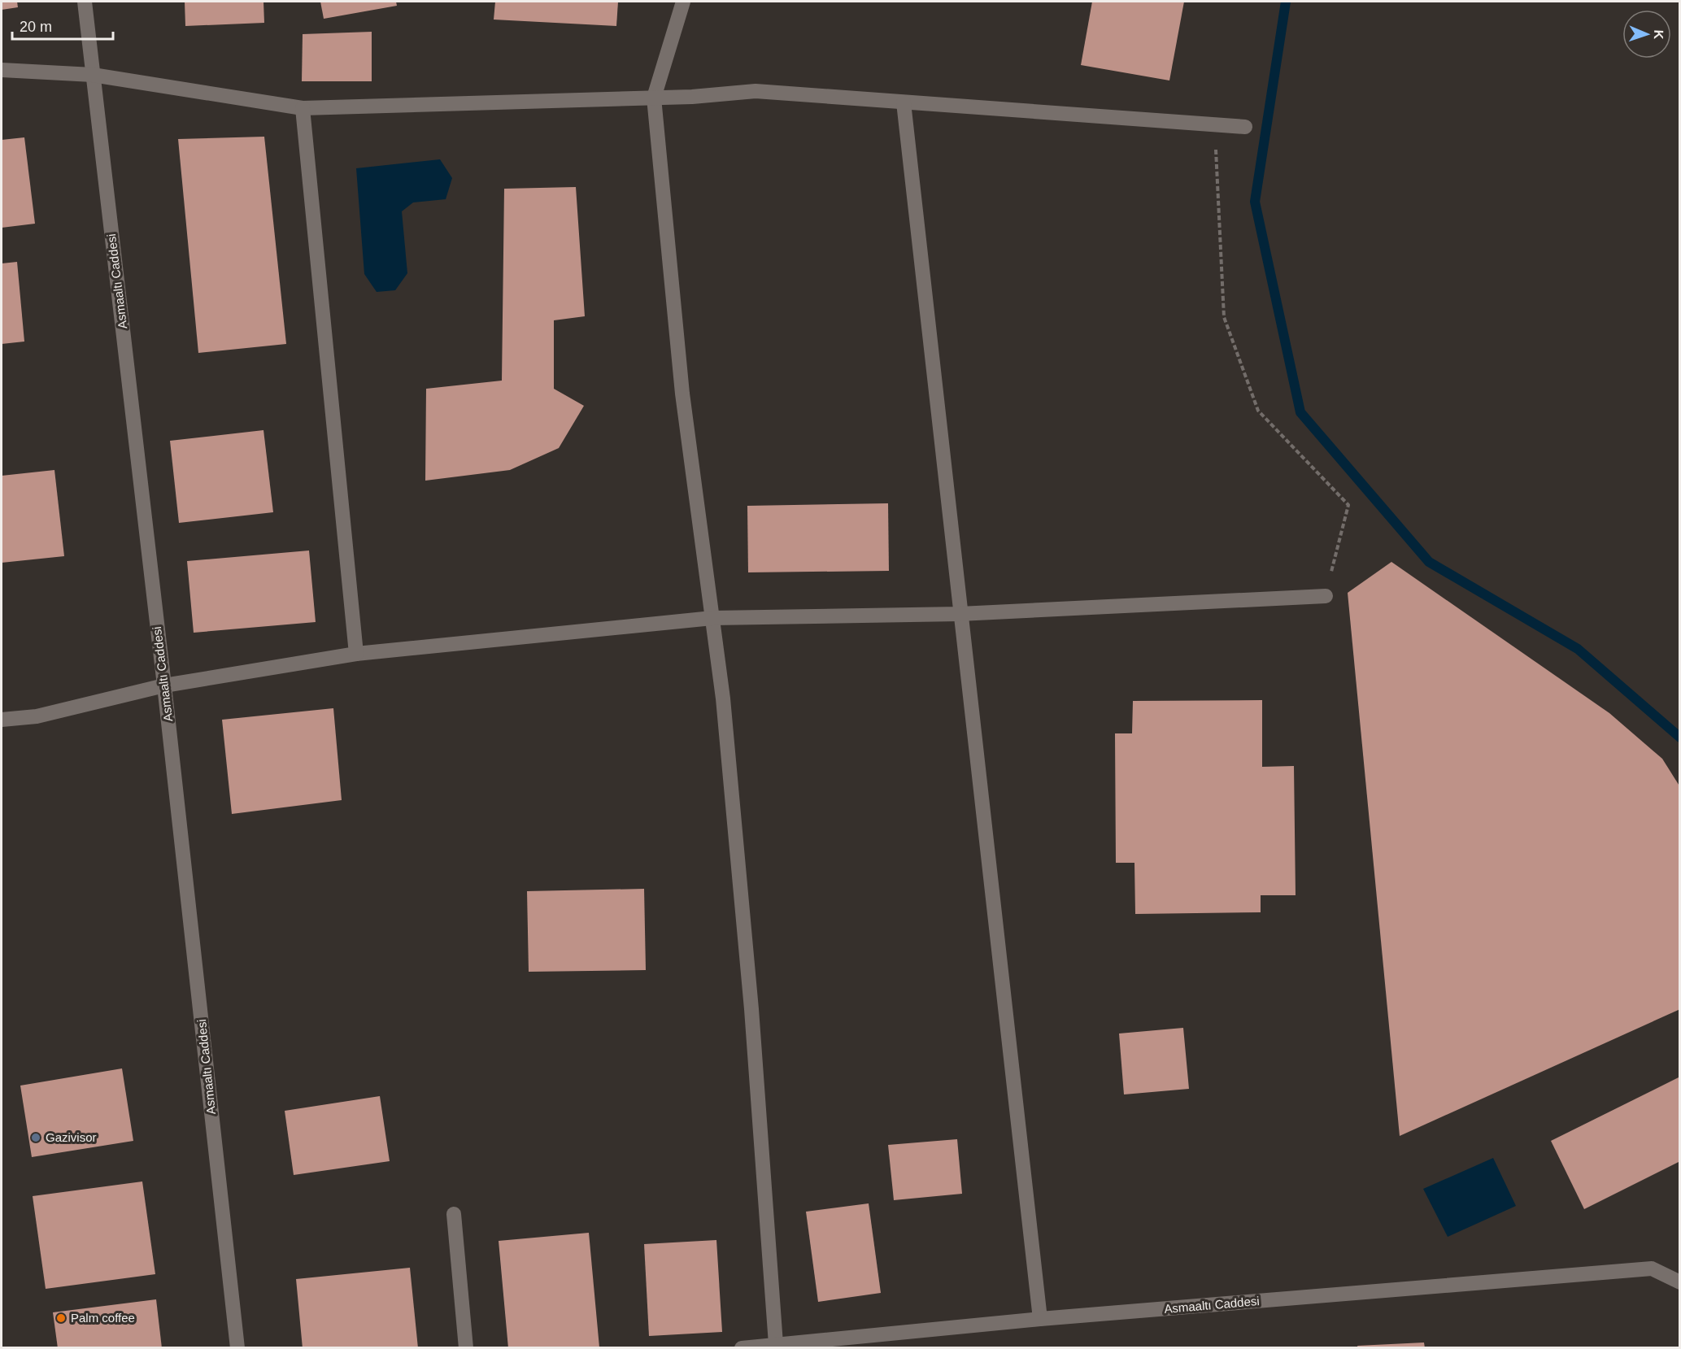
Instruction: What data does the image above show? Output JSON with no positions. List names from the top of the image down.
{
  "streets": {
    "street": ["Asmaaltı Caddesi"]
  },
  "places": ["Gazivisor", "Palm coffee"],
  "scale_bar": "20 m",
  "north": "right"
}
